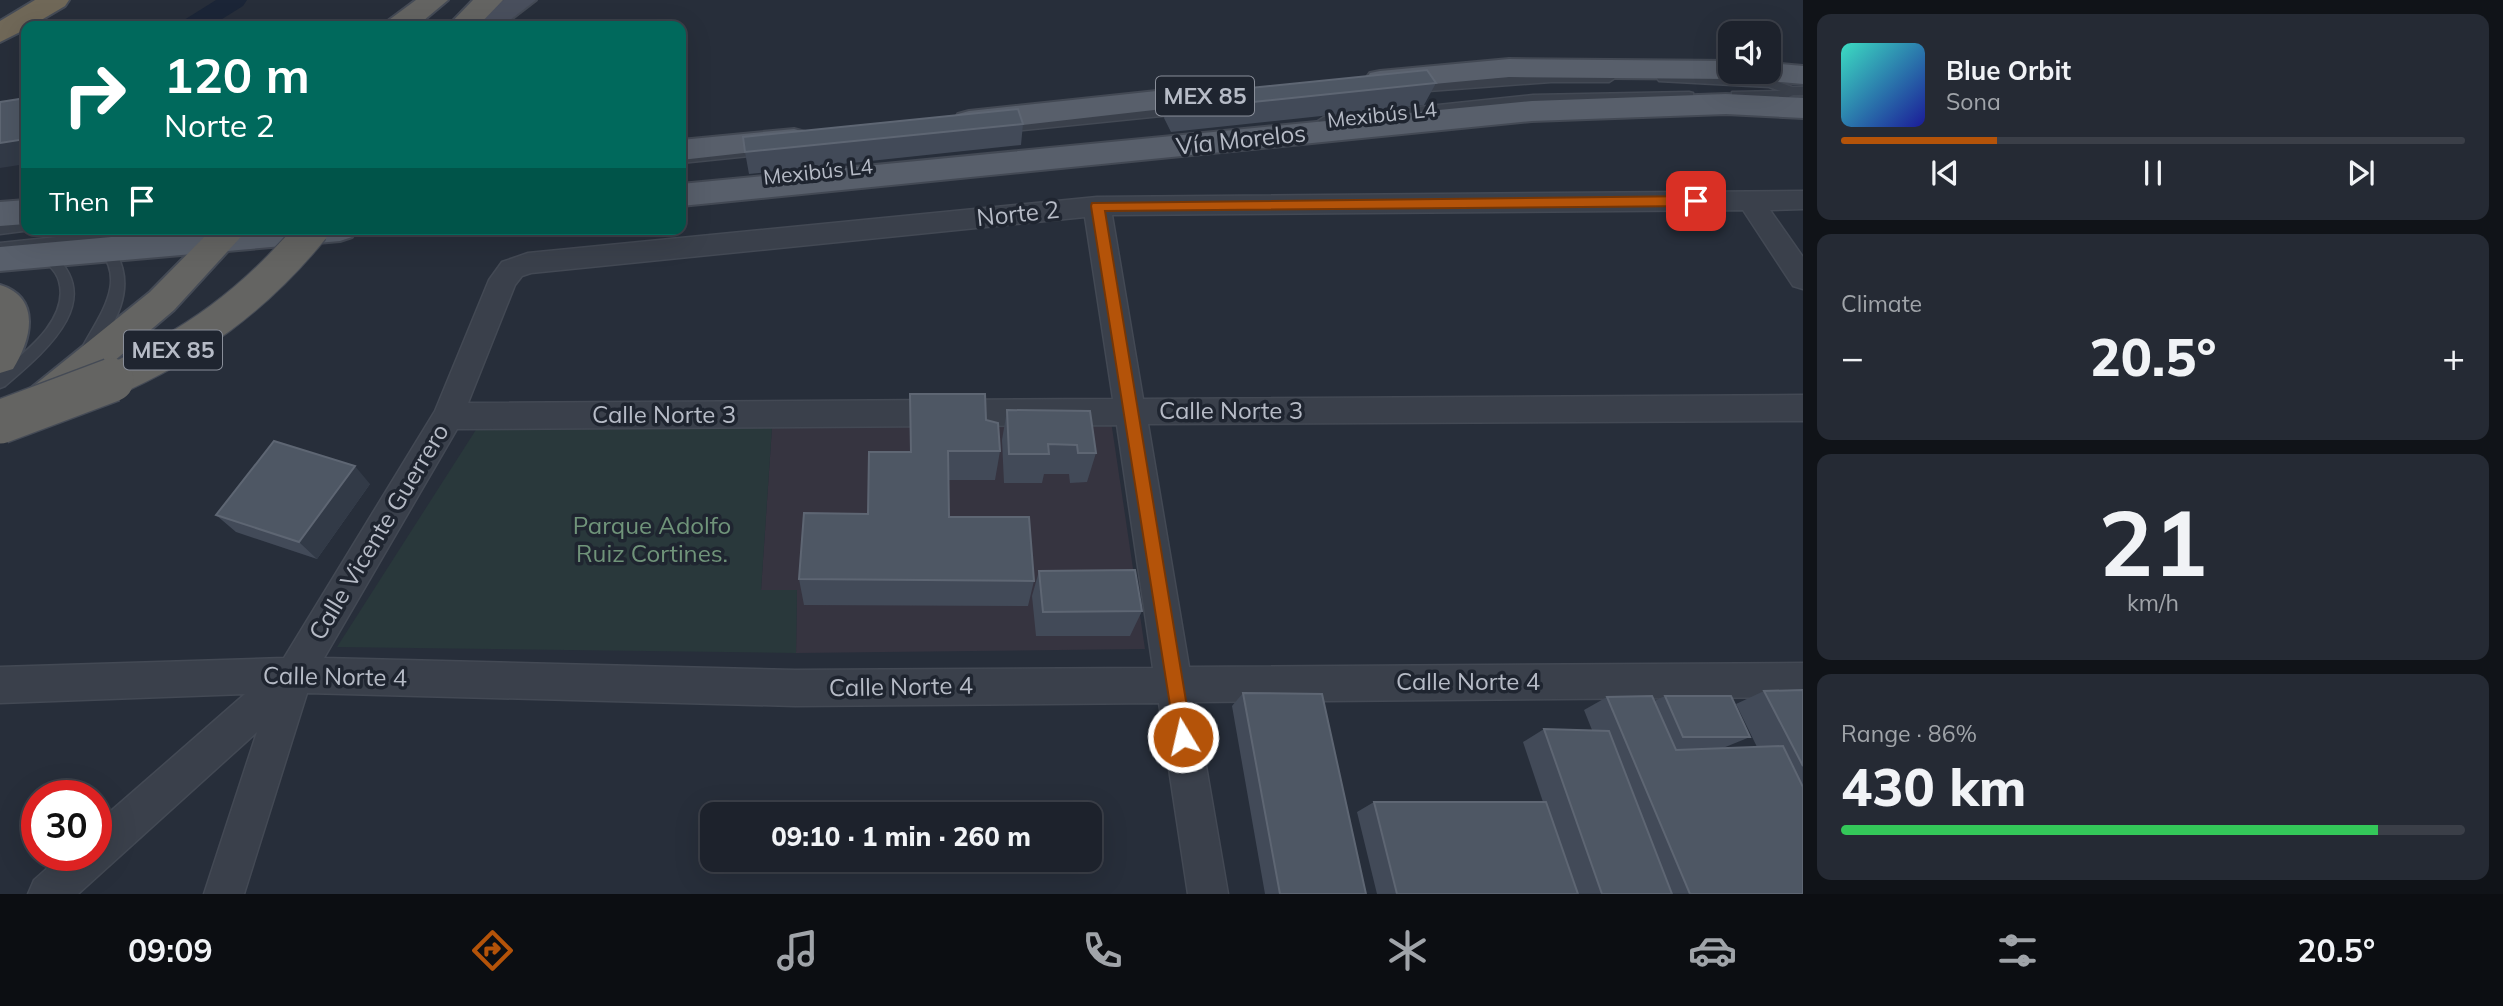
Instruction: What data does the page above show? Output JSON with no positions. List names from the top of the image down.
{
  "streets": {
    "highway": ["MEX 85"],
    "main road": ["Vía Morelos"],
    "street": [
      "Norte 2",
      "Calle Norte 3",
      "Calle Vicente Guerrero",
      "Calle Norte 4"
    ],
    "lane": ["Mexibús L4"]
  },
  "crossings": [
    ["Mexibús L4", "Vía Morelos"],
    ["Norte 2", "Calle Vicente Guerrero"],
    ["Calle Norte 3", "Calle Vicente Guerrero"],
    ["Calle Vicente Guerrero", "Calle Norte 4"]
  ],
  "parks": ["Parque Adolfo Ruiz Cortines."],
  "page": {
    "turn": ["120 m", "Norte 2"],
    "song": ["Blue Orbit", "Sona"],
    "then": "Then",
    "tile": [
      "Climate",
      ["21", "km/h"],
      ["Range · 86%", "430 km"]
    ],
    "heat": ["−", "20.5°", "+"],
    "limit": "30",
    "trip": "09:10 · 1 min · 260 m",
    "tabs": ["09:09", "20.5°"]
  }
}
